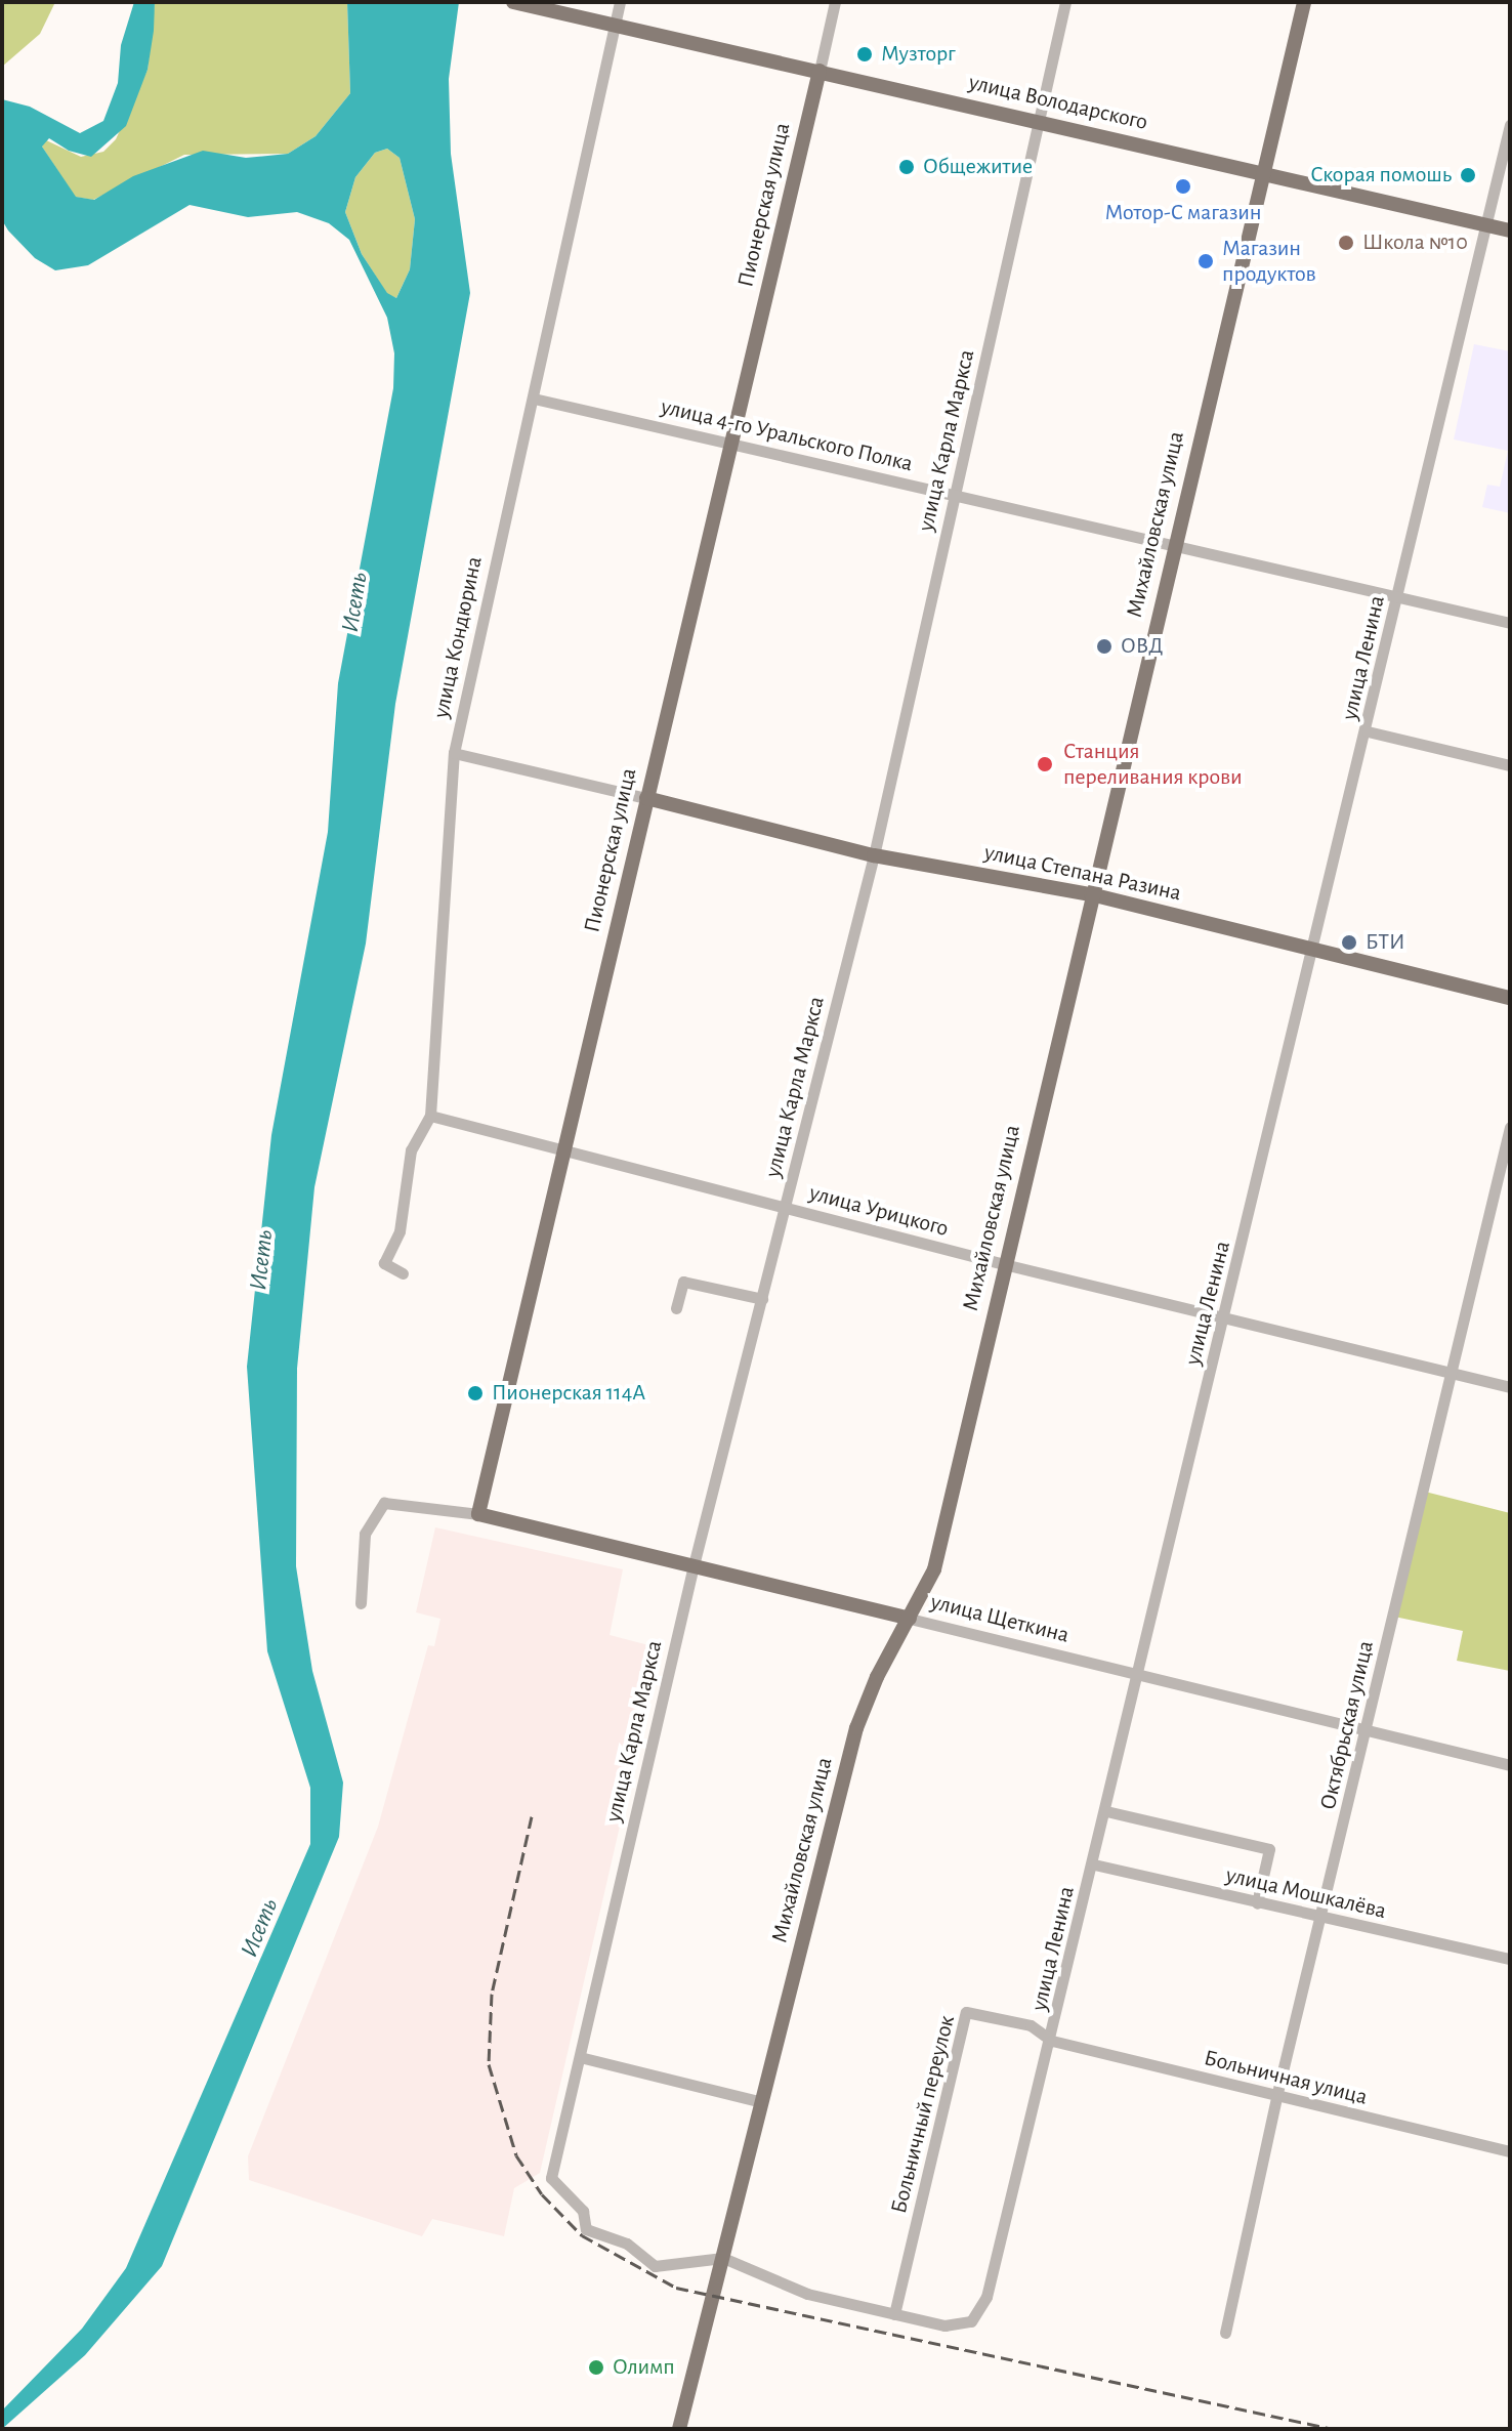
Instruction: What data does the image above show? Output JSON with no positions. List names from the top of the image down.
{
  "streets": {
    "main road": [
      "улица Володарского",
      "Пионерская улица",
      "Михайловская улица",
      "улица Степана Разина",
      "улица Щеткина"
    ],
    "street": [
      "улица 4-го Уральского Полка",
      "улица Карла Маркса",
      "улица Кондюрина",
      "улица Ленина",
      "улица Урицкого",
      "Октябрьская улица",
      "улица Мошкалёва",
      "Больничная улица",
      "Больничный переулок"
    ]
  },
  "crossings": [
    ["улица Володарского", "Пионерская улица"],
    ["улица Володарского", "улица Карла Маркса"],
    ["улица Володарского", "Михайловская улица"],
    ["улица Володарского", "улица Кондюрина"],
    ["улица Володарского", "улица Ленина"],
    ["Пионерская улица", "улица 4-го Уральского Полка"],
    ["Пионерская улица", "улица Степана Разина"],
    ["Пионерская улица", "улица Урицкого"],
    ["Пионерская улица", "улица Щеткина"],
    ["улица 4-го Уральского Полка", "улица Карла Маркса"],
    ["улица 4-го Уральского Полка", "Михайловская улица"],
    ["улица 4-го Уральского Полка", "улица Кондюрина"],
    ["улица 4-го Уральского Полка", "улица Ленина"],
    ["улица Карла Маркса", "Михайловская улица"],
    ["улица Карла Маркса", "улица Ленина"],
    ["улица Карла Маркса", "улица Степана Разина"],
    ["улица Карла Маркса", "улица Урицкого"],
    ["улица Карла Маркса", "улица Щеткина"],
    ["Михайловская улица", "улица Ленина"],
    ["Михайловская улица", "улица Степана Разина"],
    ["Михайловская улица", "улица Урицкого"],
    ["Михайловская улица", "улица Щеткина"],
    ["улица Кондюрина", "улица Урицкого"],
    ["улица Ленина", "улица Степана Разина"],
    ["улица Ленина", "улица Урицкого"],
    ["улица Ленина", "улица Щеткина"],
    ["улица Ленина", "улица Мошкалёва"],
    ["улица Ленина", "Больничная улица"],
    ["улица Ленина", "Больничный переулок"],
    ["улица Урицкого", "Октябрьская улица"],
    ["улица Щеткина", "Октябрьская улица"],
    ["Октябрьская улица", "улица Мошкалёва"],
    ["Октябрьская улица", "Больничная улица"],
    ["Больничная улица", "Больничный переулок"]
  ],
  "water": ["Исеть"],
  "places": [
    "Музторг",
    "Общежитие",
    "Скорая помошь",
    "Мотор-С магазин",
    "Школа №10",
    "Магазин продуктов",
    "ОВД",
    "Станция переливания крови",
    "БТИ",
    "Пионерская 114А",
    "Олимп"
  ]
}
